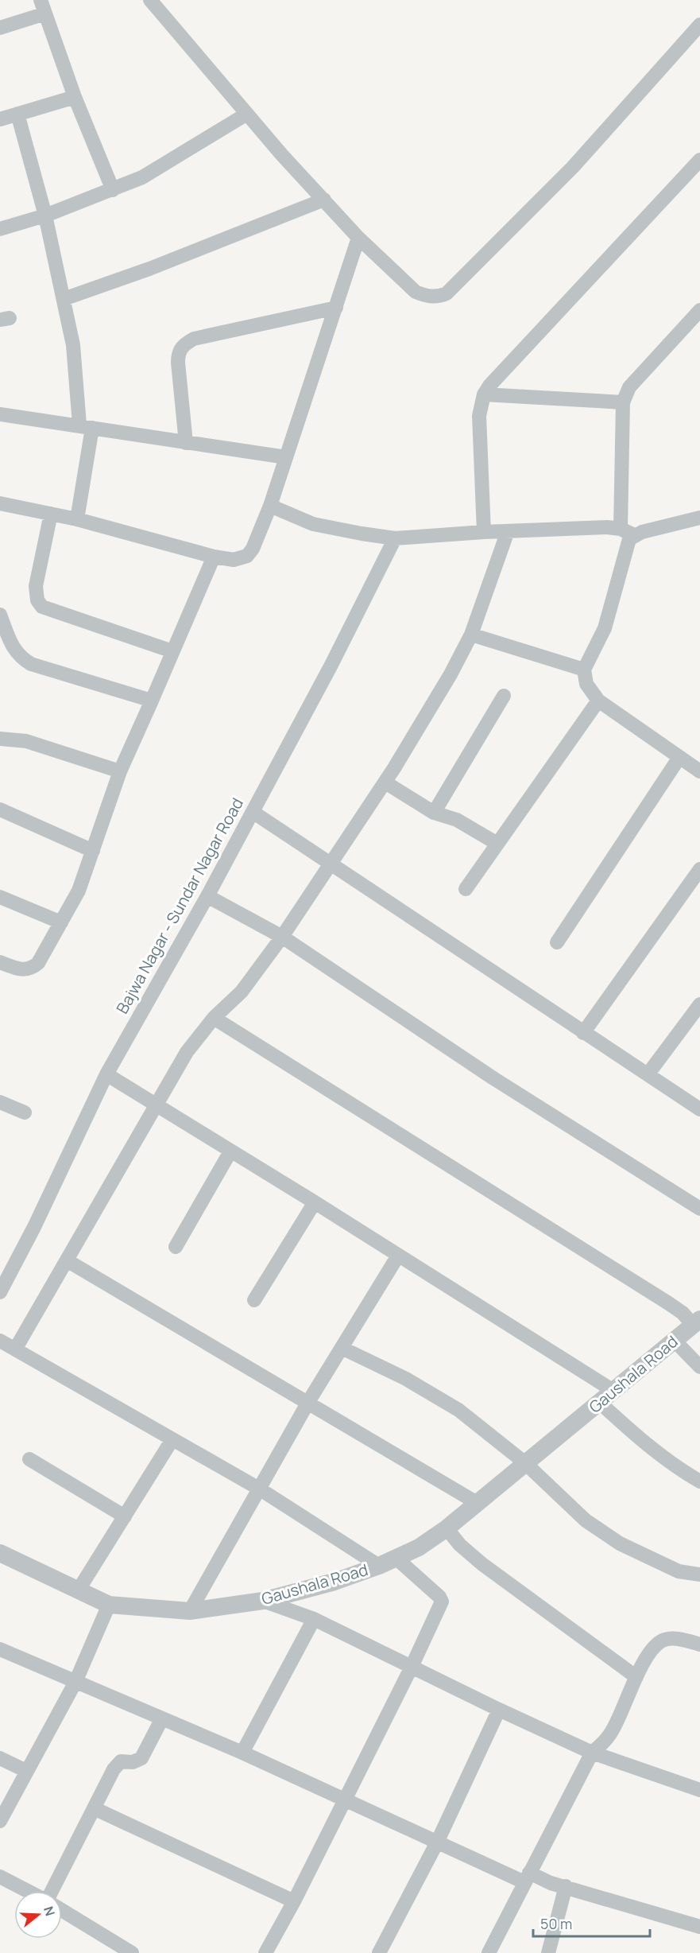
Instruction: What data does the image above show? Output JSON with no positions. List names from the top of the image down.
{
  "streets": {
    "street": ["Bajwa Nagar - Sundar Nagar Road", "Gaushala Road"]
  },
  "scale_bar": "50 m",
  "north": "right"
}
